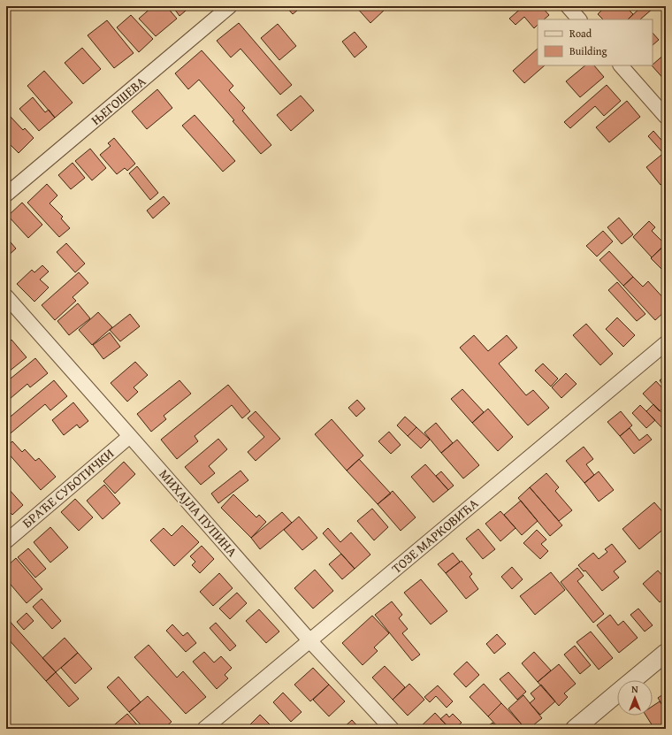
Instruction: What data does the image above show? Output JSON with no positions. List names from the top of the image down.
{
  "streets": {
    "street": [
      "ЊЕГОШЕВА",
      "БРАЋЕ СУБОТИЧКИ",
      "МИХАЈЛА ПУПИНА",
      "ТОЗЕ МАРКОВИЋА"
    ]
  },
  "crossings": [
    ["БРАЋЕ СУБОТИЧКИ", "МИХАЈЛА ПУПИНА"],
    ["МИХАЈЛА ПУПИНА", "ТОЗЕ МАРКОВИЋА"]
  ],
  "legend": ["Road", "Building"],
  "north": "top"
}
